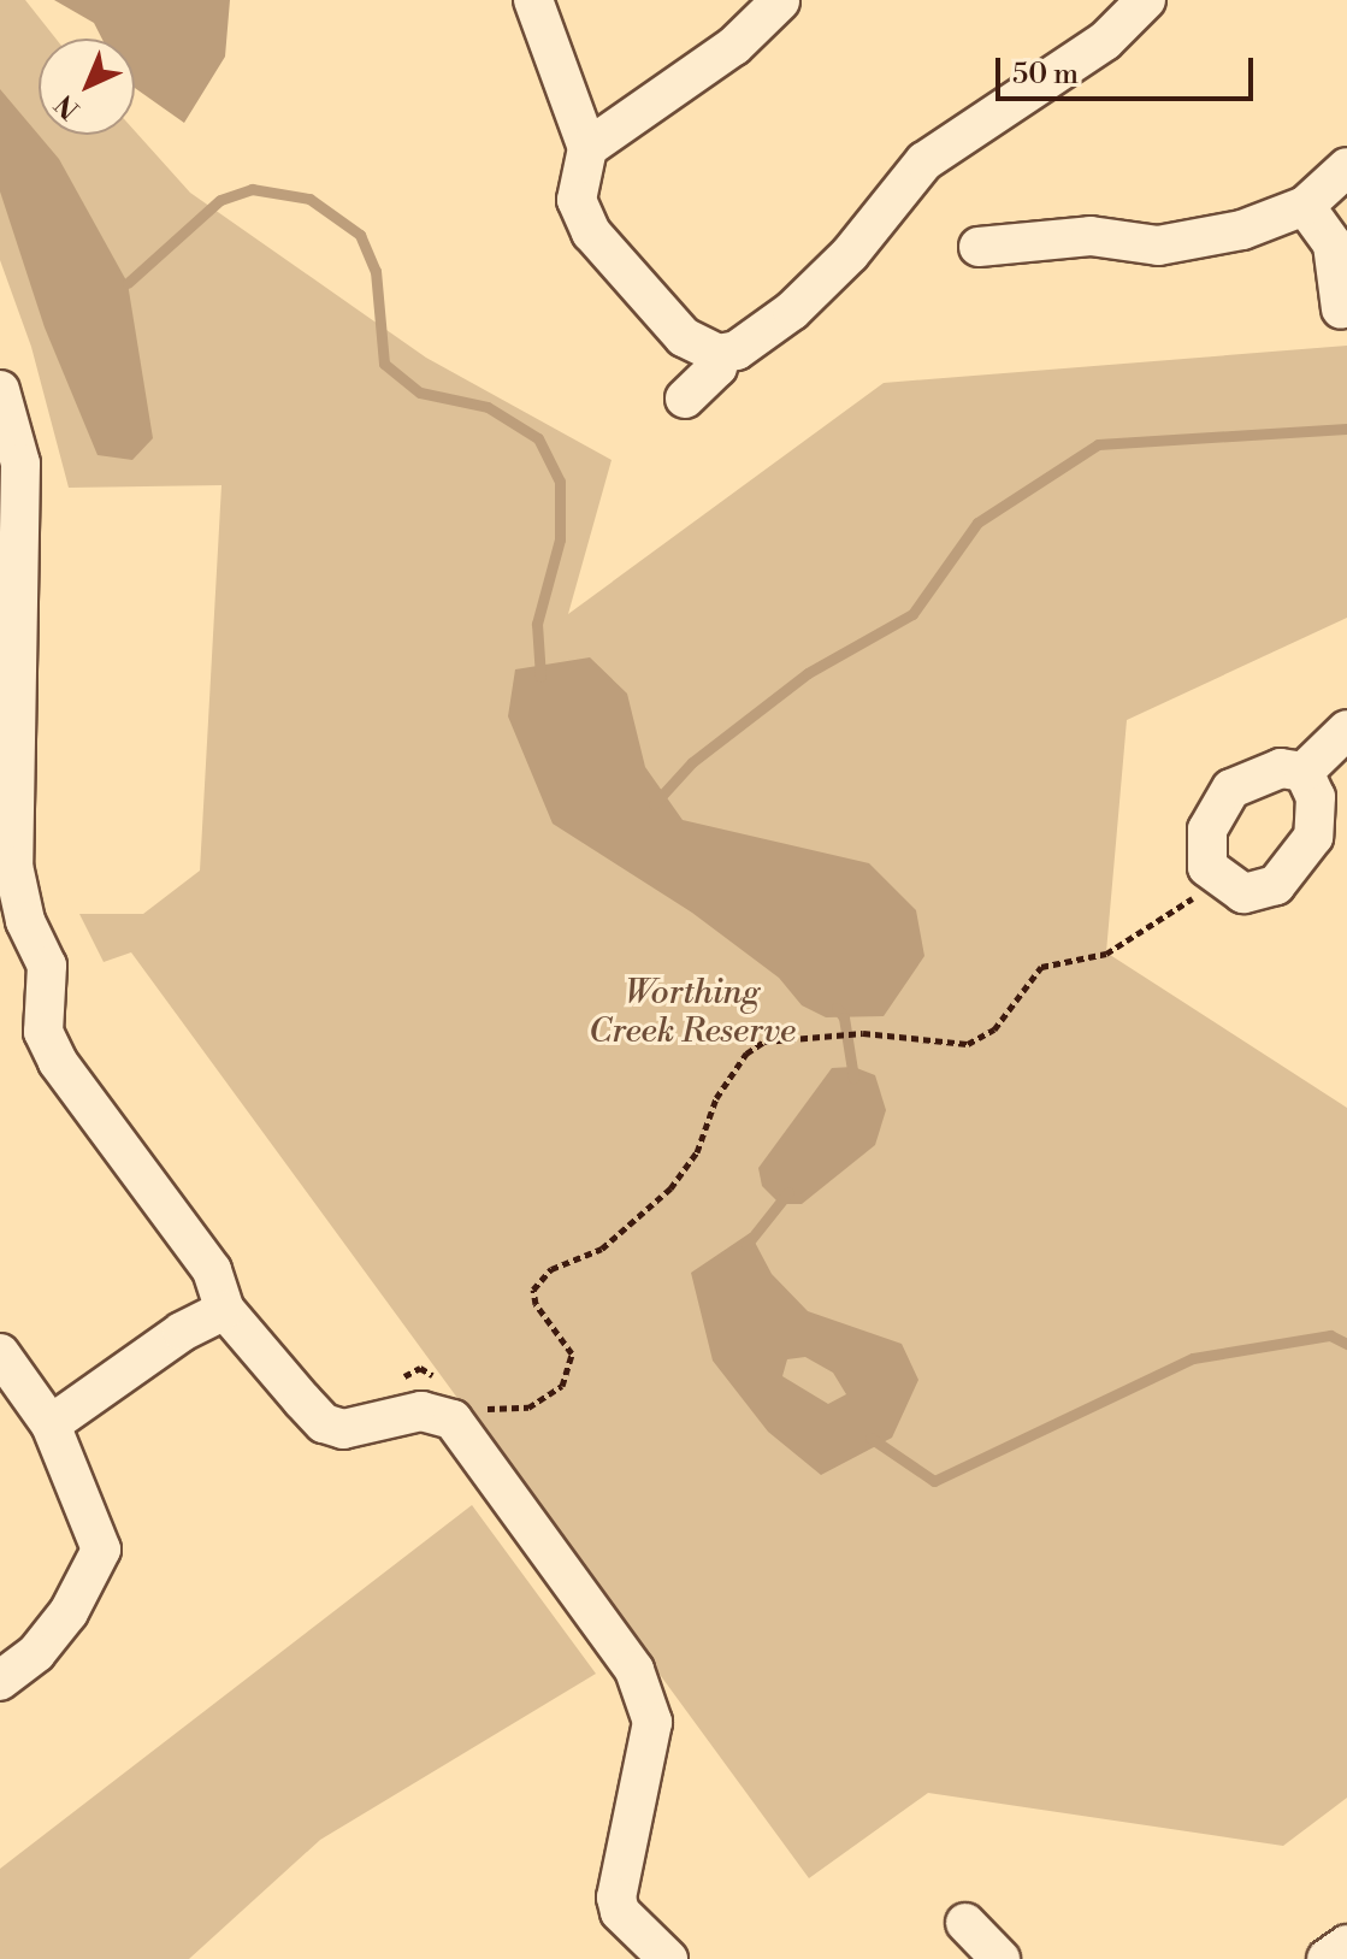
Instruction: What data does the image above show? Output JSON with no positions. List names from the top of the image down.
{
  "parks": ["Worthing Creek Reserve"],
  "scale_bar": "50 m",
  "north": "bottom left"
}
